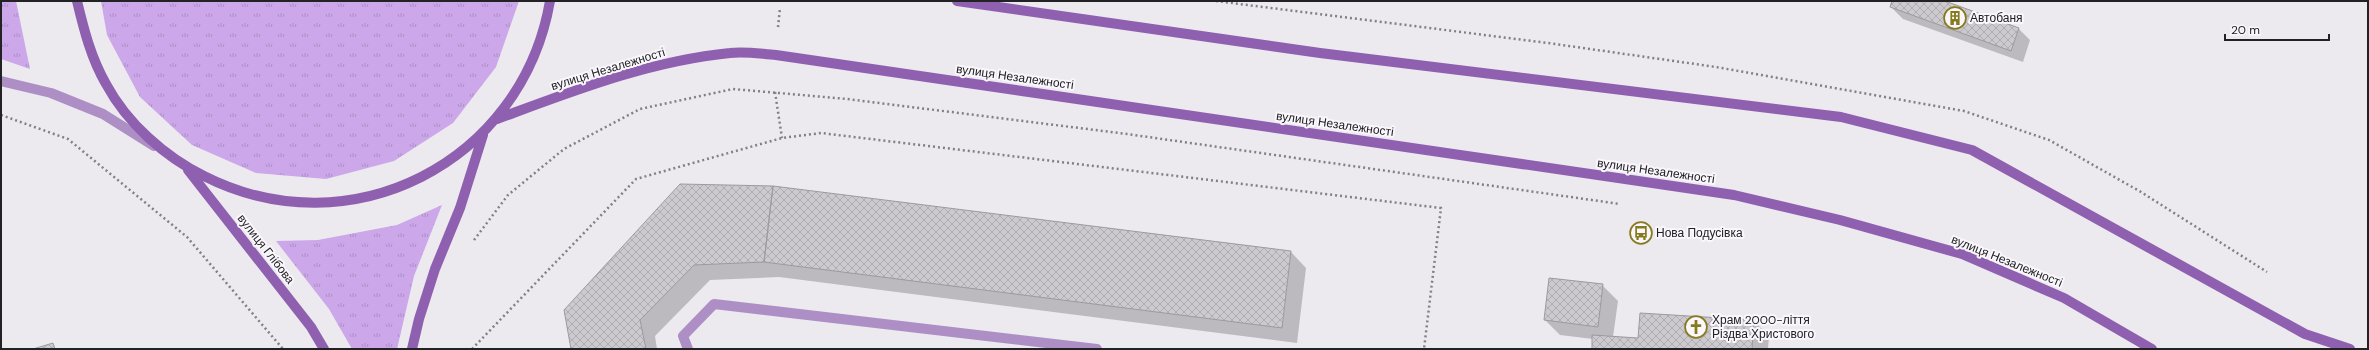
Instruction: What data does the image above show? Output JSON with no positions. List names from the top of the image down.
{
  "streets": {
    "main road": ["вулиця Незалежності", "вулиця Глібова"]
  },
  "crossings": [
    ["вулиця Незалежності", "вулиця Глібова"]
  ],
  "places": {
    "building": ["Автобаня"],
    "bus stop": ["Нова Подусівка"],
    "church": ["Храм 2000-ліття Різдва Христового"]
  },
  "scale_bar": "20 m"
}
